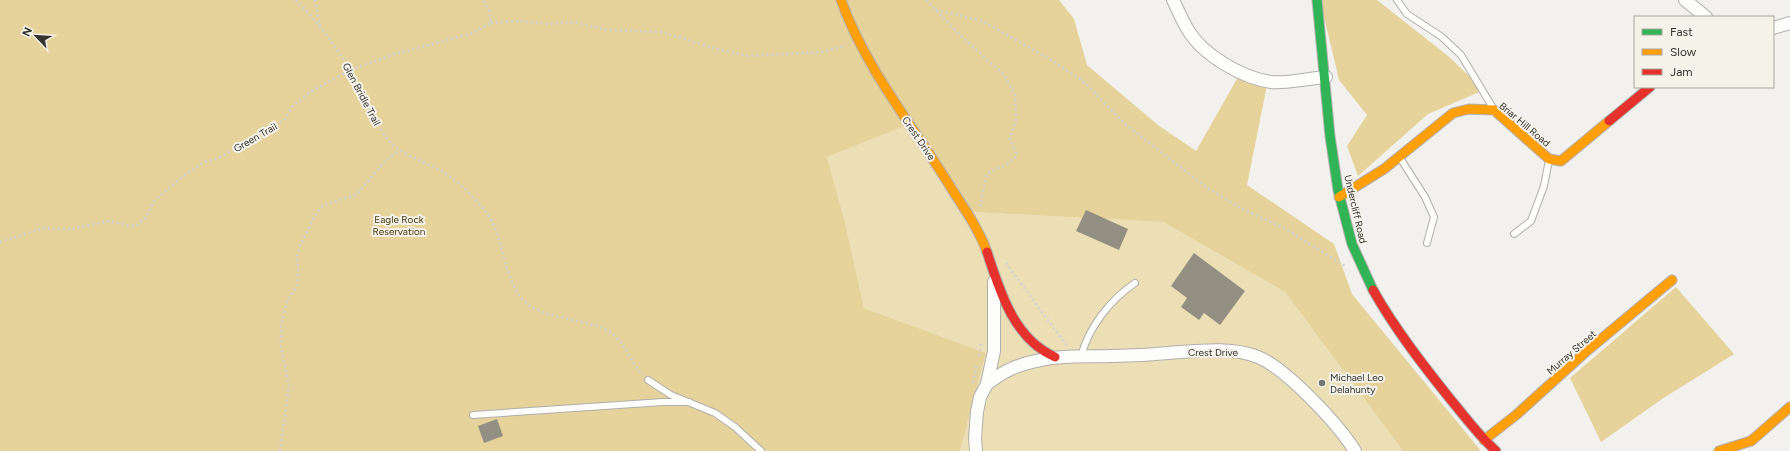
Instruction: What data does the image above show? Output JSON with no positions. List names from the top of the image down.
{
  "streets": {
    "street": [
      "Briar Hill Road",
      "Crest Drive",
      "Undercliff Road",
      "Murray Street"
    ],
    "path": ["Glen Bridle Trail", "Green Trail"]
  },
  "crossings": [
    ["Glen Bridle Trail", "Green Trail"],
    ["Briar Hill Road", "Undercliff Road"],
    ["Undercliff Road", "Murray Street"]
  ],
  "parks": ["Eagle Rock Reservation"],
  "places": ["Michael Leo Delahunty"],
  "legend": ["Fast", "Slow", "Jam"],
  "north": "top left"
}
